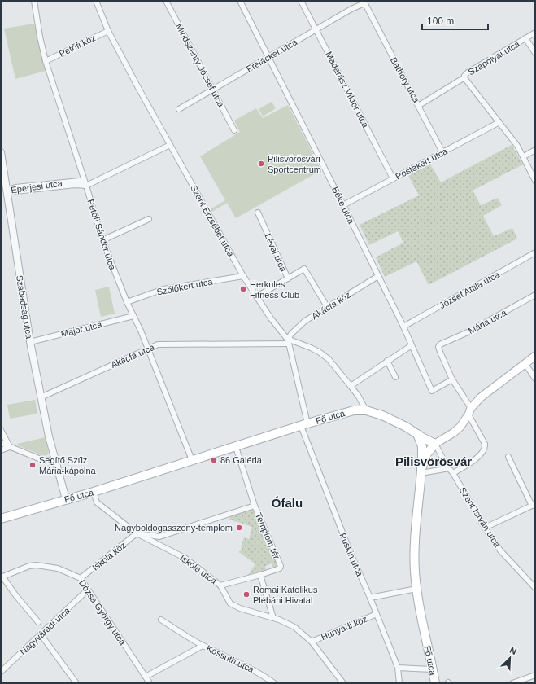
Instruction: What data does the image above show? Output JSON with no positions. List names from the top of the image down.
{
  "streets": {
    "main road": ["Fő utca"],
    "street": [
      "Petőfi köz",
      "Freiäcker utca",
      "Szapolyai utca",
      "Mindszenty József utca",
      "Báthory utca",
      "Madarász Viktor utca",
      "Postakert utca",
      "Eperjesi utca",
      "Béke utca",
      "Szent Erzsébet utca",
      "Petőfi Sándor utca",
      "Lévai utca",
      "Szőlőkert utca",
      "József Attila utca",
      "Akácfa köz",
      "Szabadság utca",
      "Mária utca",
      "Major utca",
      "Akácfa utca",
      "Szent István utca",
      "Templom tér",
      "Puskin utca",
      "Iskola köz",
      "Iskola utca",
      "Dózsa György utca",
      "Hunyadi köz",
      "Nagyváradi utca",
      "Kossuth utca"
    ]
  },
  "crossings": [
    ["Petőfi köz", "Szent Erzsébet utca"],
    ["Petőfi köz", "Petőfi Sándor utca"],
    ["Freiäcker utca", "Mindszenty József utca"],
    ["Freiäcker utca", "Báthory utca"],
    ["Freiäcker utca", "Madarász Viktor utca"],
    ["Freiäcker utca", "Béke utca"],
    ["Szapolyai utca", "Báthory utca"],
    ["Madarász Viktor utca", "Postakert utca"],
    ["Postakert utca", "Béke utca"],
    ["Eperjesi utca", "Petőfi Sándor utca"],
    ["Eperjesi utca", "Szabadság utca"],
    ["Béke utca", "József Attila utca"],
    ["Béke utca", "Akácfa köz"],
    ["Béke utca", "Mária utca"],
    ["Szent Erzsébet utca", "Lévai utca"],
    ["Szent Erzsébet utca", "Szőlőkert utca"],
    ["Szent Erzsébet utca", "Akácfa köz"],
    ["Szent Erzsébet utca", "Akácfa utca"],
    ["Szent Erzsébet utca", "Puskin utca"],
    ["Petőfi Sándor utca", "Szőlőkert utca"],
    ["Petőfi Sándor utca", "Major utca"],
    ["Petőfi Sándor utca", "Akácfa utca"],
    ["Petőfi Sándor utca", "Fő utca"],
    ["Akácfa köz", "Akácfa utca"],
    ["Akácfa köz", "Puskin utca"],
    ["Szabadság utca", "Major utca"],
    ["Szabadság utca", "Akácfa utca"],
    ["Szabadság utca", "Fő utca"],
    ["Akácfa utca", "Puskin utca"],
    ["Fő utca", "Puskin utca"],
    ["Fő utca", "Iskola utca"],
    ["Templom tér", "Iskola köz"],
    ["Templom tér", "Iskola utca"],
    ["Puskin utca", "Hunyadi köz"],
    ["Iskola köz", "Iskola utca"],
    ["Iskola köz", "Dózsa György utca"],
    ["Iskola utca", "Hunyadi köz"],
    ["Dózsa György utca", "Nagyváradi utca"],
    ["Dózsa György utca", "Kossuth utca"]
  ],
  "districts": ["Pilisvörösvár", "Ófalu"],
  "places": [
    "Pilisvörösvári Sportcentrum",
    "Herkules Fitness Club",
    "86 Galéria",
    "Segítő Szűz Mária-kápolna",
    "Nagyboldogasszony-templom",
    "Romai Katolikus Plébáni Hivatal"
  ],
  "scale_bar": "100 m",
  "north": "top right"
}
